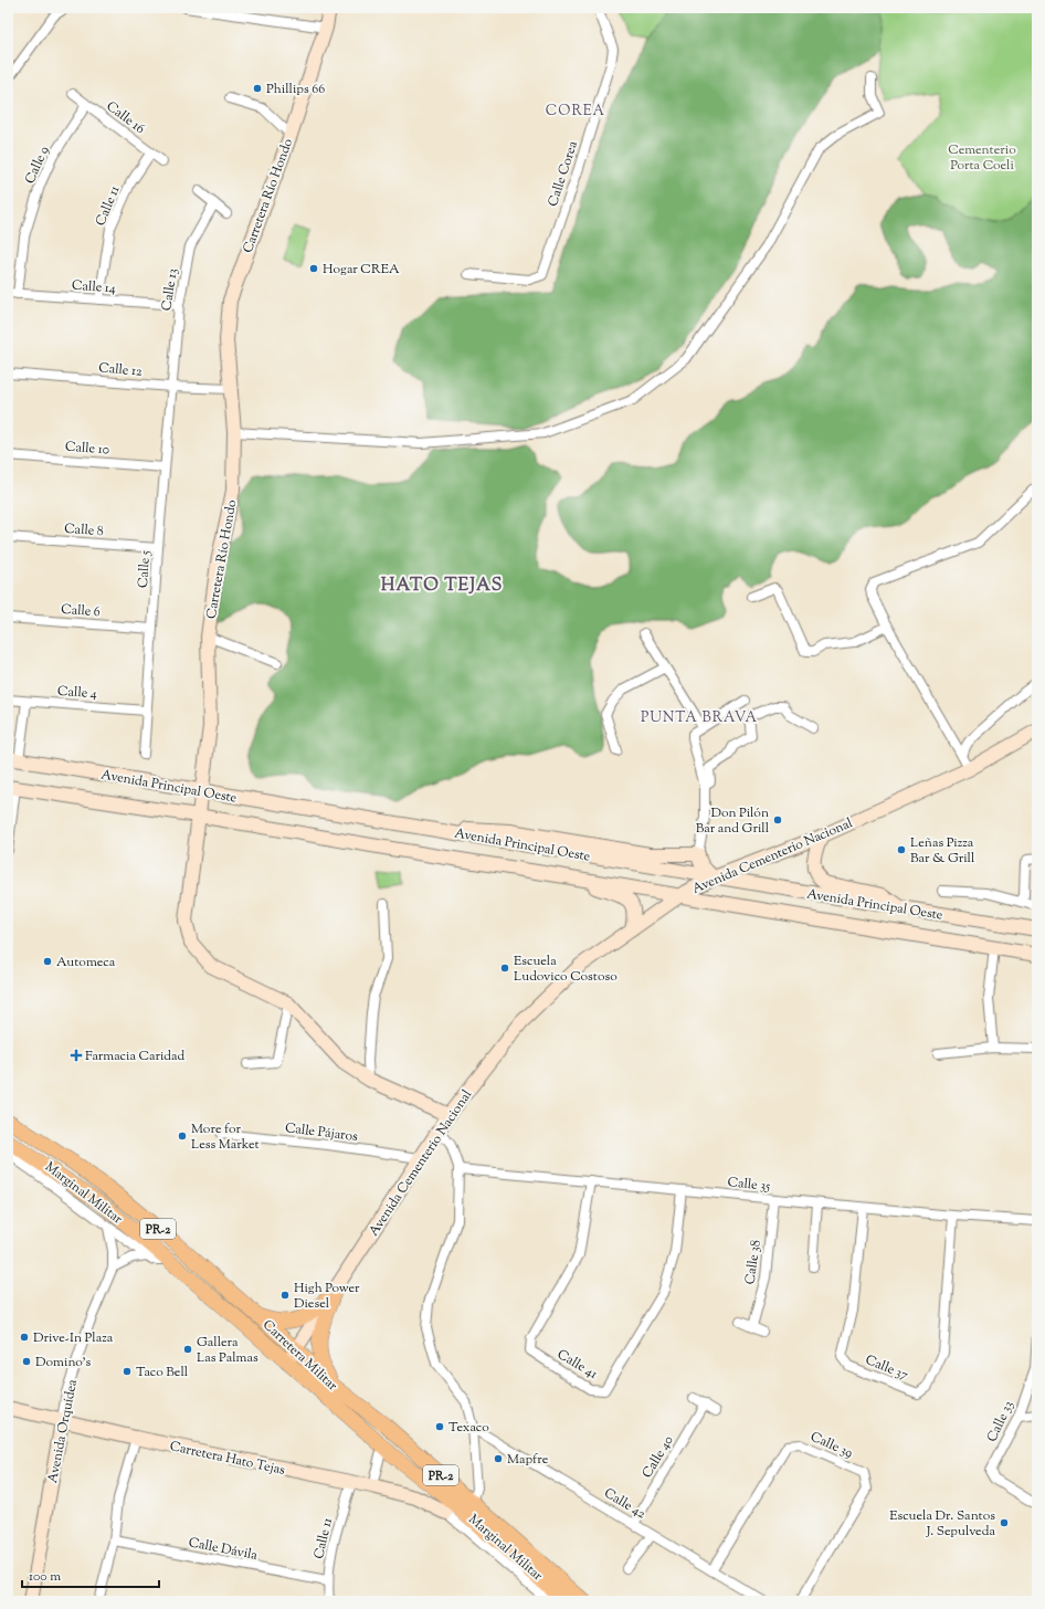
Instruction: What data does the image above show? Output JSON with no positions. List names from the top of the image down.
{
  "streets": {
    "main road": ["PR-2", "Carretera Militar"],
    "street": [
      "Calle 16",
      "Calle 9",
      "Calle Corea",
      "Carretera Río Hondo",
      "Calle 11",
      "Calle 14",
      "Calle 13",
      "Calle 12",
      "Calle 10",
      "Calle 8",
      "Calle 5",
      "Calle 6",
      "Calle 4",
      "Avenida Principal Oeste",
      "Avenida Cementerio Nacional",
      "Calle Pájaros",
      "Calle 35",
      "Marginal Militar",
      "Calle 38",
      "Calle 41",
      "Calle 37",
      "Calle 33",
      "Avenida Orquídea",
      "Calle 39",
      "Calle 40",
      "Carretera Hato Tejas",
      "Calle 42",
      "Calle Dávila"
    ]
  },
  "crossings": [
    ["Calle 16", "Calle 9"],
    ["Calle 16", "Calle 11"],
    ["Calle 9", "Calle 14"],
    ["Carretera Río Hondo", "Calle 12"],
    ["Carretera Río Hondo", "Avenida Principal Oeste"],
    ["Carretera Río Hondo", "Avenida Cementerio Nacional"],
    ["Calle 11", "Calle 14"],
    ["Calle 11", "Carretera Hato Tejas"],
    ["Calle 11", "Calle Dávila"],
    ["Calle 14", "Calle 13"],
    ["Calle 13", "Calle 12"],
    ["Calle 13", "Calle 5"],
    ["Calle 12", "Calle 5"],
    ["Calle 10", "Calle 5"],
    ["Calle 8", "Calle 5"],
    ["Calle 5", "Calle 6"],
    ["Calle 5", "Calle 4"],
    ["Avenida Principal Oeste", "Avenida Cementerio Nacional"],
    ["Avenida Cementerio Nacional", "Calle Pájaros"],
    ["Avenida Cementerio Nacional", "Carretera Militar"],
    ["Calle 35", "Calle 38"],
    ["Calle 35", "Calle 41"],
    ["Calle 35", "Calle 37"],
    ["Marginal Militar", "Carretera Militar"],
    ["Marginal Militar", "Carretera Hato Tejas"],
    ["Avenida Orquídea", "Carretera Hato Tejas"],
    ["Calle 39", "Calle 42"],
    ["Calle 40", "Calle 42"]
  ],
  "districts": ["COREA", "HATO TEJAS", "PUNTA BRAVA"],
  "parks": ["Cementerio Porta Coeli"],
  "places": {
    "other": [
      "Phillips 66",
      "Hogar CREA",
      "Don Pilón Bar and Grill",
      "Leñas Pizza Bar & Grill",
      "Automeca",
      "Escuela Ludovico Costoso",
      "More for Less Market",
      "High Power Diesel",
      "Drive-In Plaza",
      "Gallera Las Palmas",
      "Domino's",
      "Taco Bell",
      "Texaco",
      "Mapfre",
      "Escuela Dr. Santos J. Sepulveda"
    ],
    "health": ["Farmacia Caridad"]
  },
  "scale_bar": "100 m"
}
